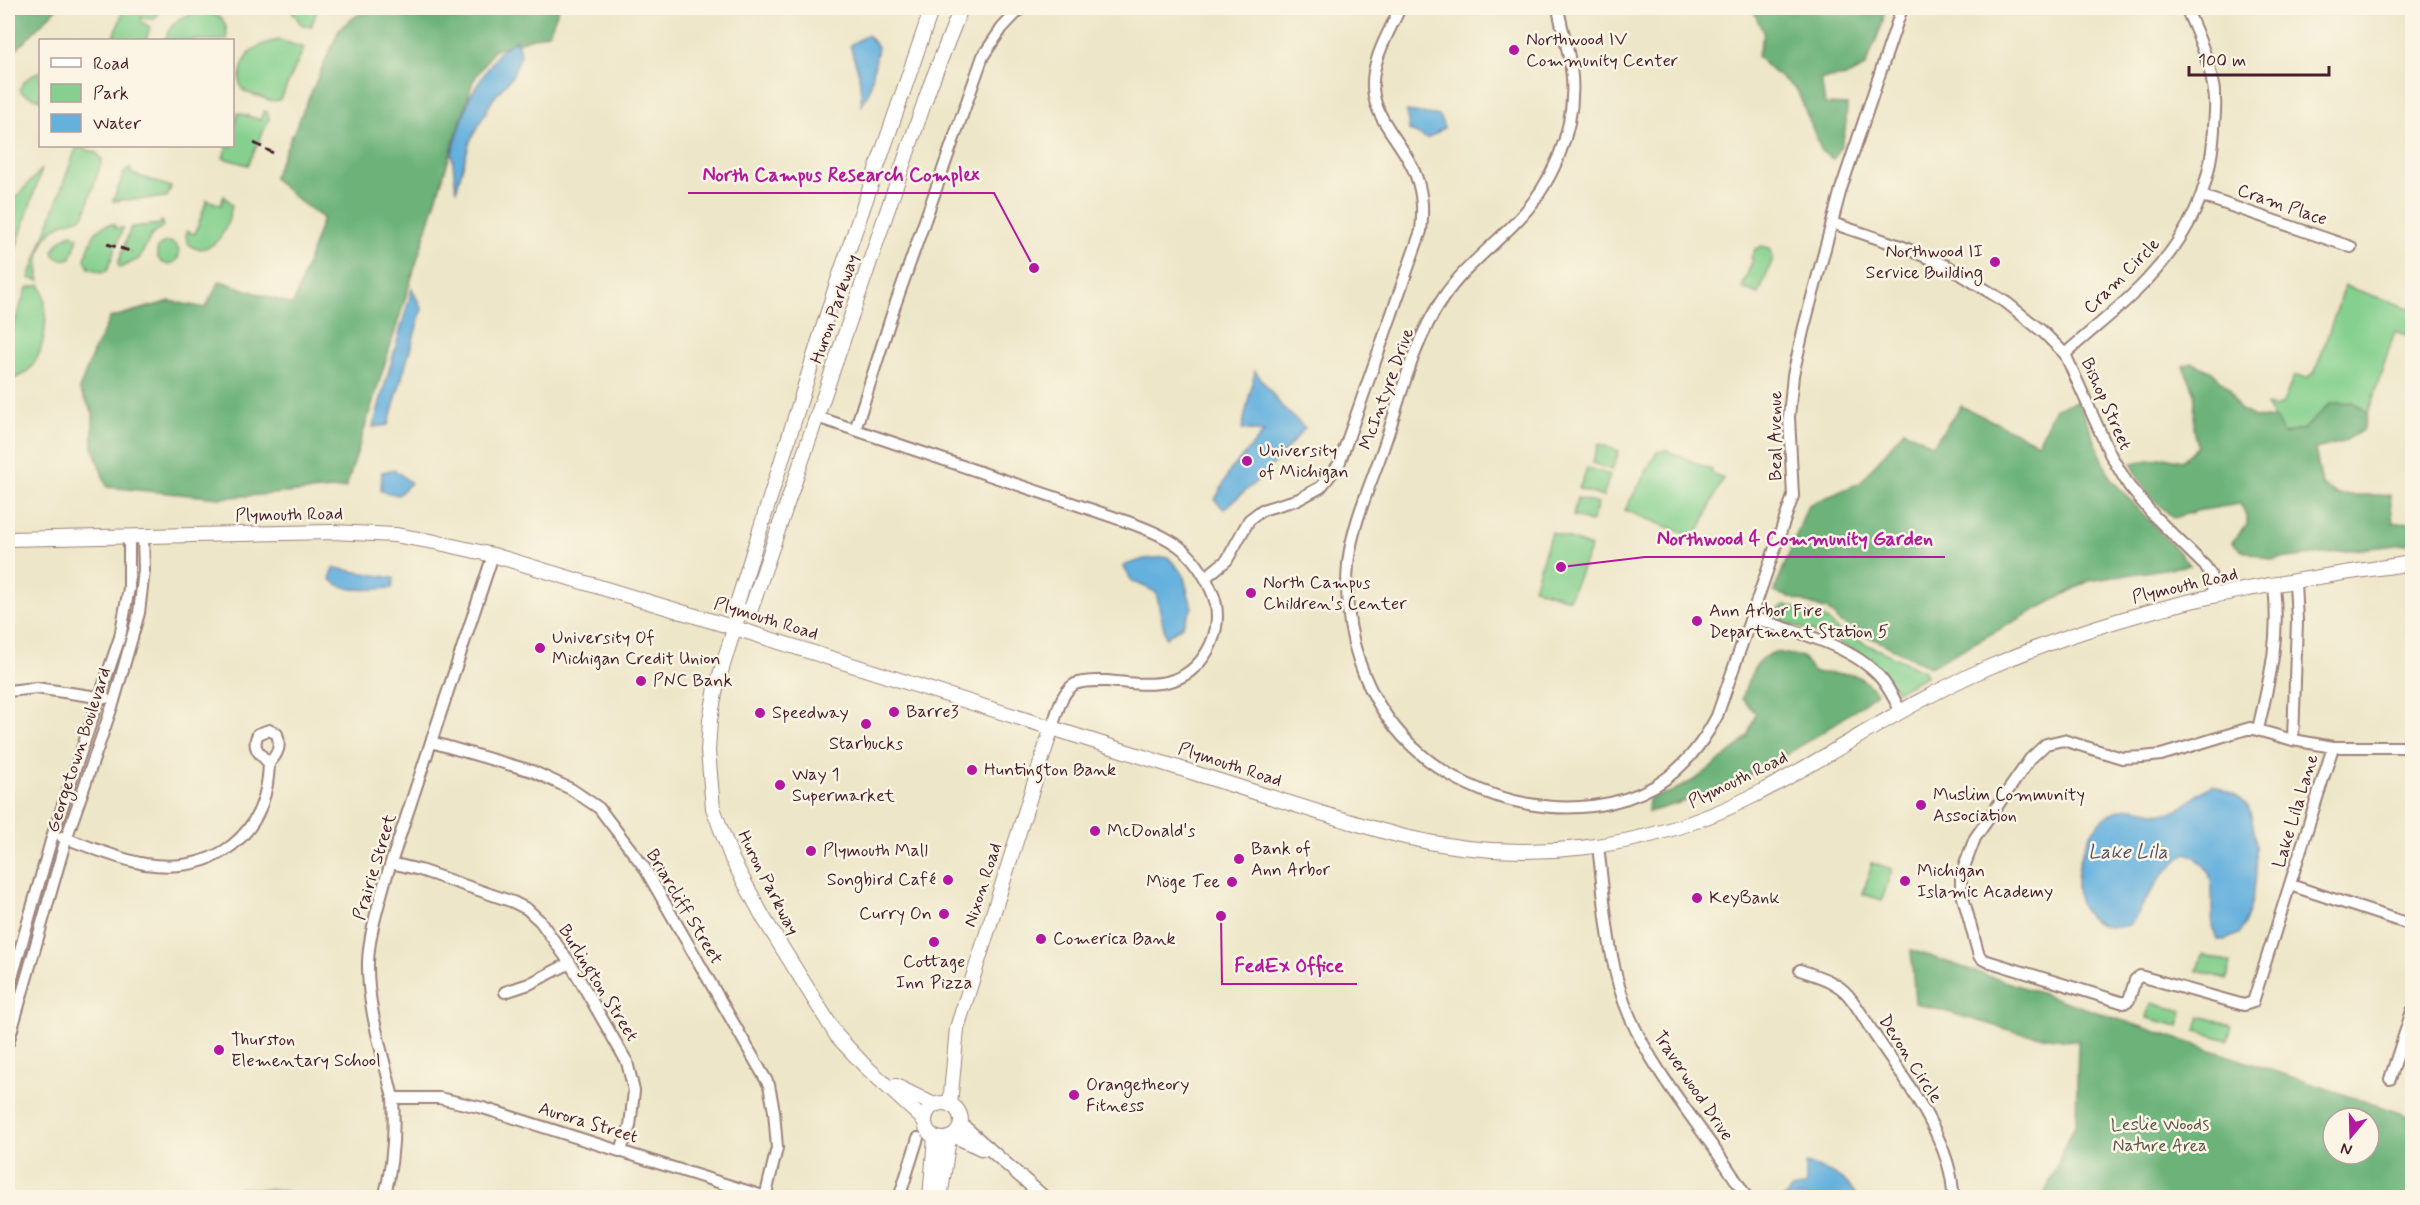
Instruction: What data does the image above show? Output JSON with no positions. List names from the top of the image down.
{
  "streets": {
    "main road": ["Huron Parkway", "Plymouth Road", "Nixon Road"],
    "street": [
      "Cram Place",
      "Cram Circle",
      "McIntyre Drive",
      "Bishop Street",
      "Beal Avenue",
      "Georgetown Boulevard",
      "Lake Lila Lane",
      "Prairie Street",
      "Briarcliff Street",
      "Burlington Street",
      "Devon Circle",
      "Traverwood Drive",
      "Aurora Street"
    ]
  },
  "crossings": [
    ["Cram Place", "Cram Circle"],
    ["Cram Circle", "Bishop Street"],
    ["Huron Parkway", "Plymouth Road"],
    ["Huron Parkway", "Nixon Road"],
    ["McIntyre Drive", "Beal Avenue"],
    ["Bishop Street", "Beal Avenue"],
    ["Bishop Street", "Plymouth Road"],
    ["Plymouth Road", "Georgetown Boulevard"],
    ["Plymouth Road", "Prairie Street"],
    ["Plymouth Road", "Nixon Road"],
    ["Plymouth Road", "Traverwood Drive"],
    ["Prairie Street", "Briarcliff Street"],
    ["Prairie Street", "Burlington Street"],
    ["Prairie Street", "Aurora Street"],
    ["Briarcliff Street", "Aurora Street"],
    ["Burlington Street", "Aurora Street"]
  ],
  "water": ["Lake Lila"],
  "parks": ["Leslie Woods Nature Area"],
  "places": [
    "Northwood IV Community Center",
    "Northwood II Service Building",
    "North Campus Research Complex",
    "University of Michigan",
    "Northwood 4 Community Garden",
    "North Campus Children's Center",
    "Ann Arbor Fire Department Station 5",
    "University Of Michigan Credit Union",
    "PNC Bank",
    "Barre3",
    "Speedway",
    "Starbucks",
    "Huntington Bank",
    "Way 1 Supermarket",
    "Muslim Community Association",
    "McDonald's",
    "Plymouth Mall",
    "Bank of Ann Arbor",
    "Songbird Café",
    "Michigan Islamic Academy",
    "Möge Tee",
    "KeyBank",
    "Curry On",
    "FedEx Office",
    "Comerica Bank",
    "Cottage Inn Pizza",
    "Thurston Elementary School",
    "Orangetheory Fitness"
  ],
  "legend": ["Road", "Park", "Water"],
  "scale_bar": "100 m",
  "north": "bottom"
}
